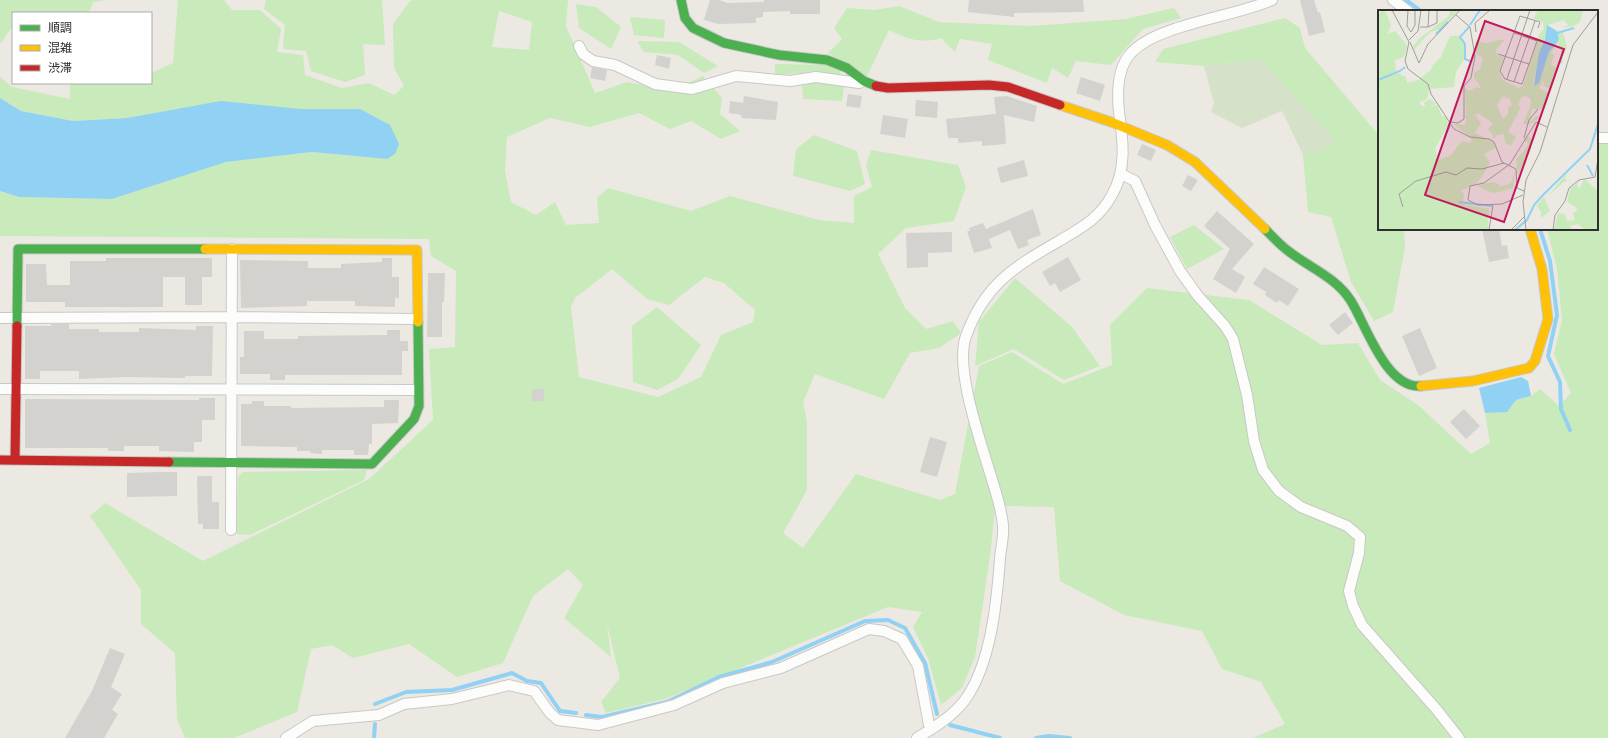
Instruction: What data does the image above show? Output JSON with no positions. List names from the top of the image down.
{
  "legend": ["順調", "混雑", "渋滞"]
}
